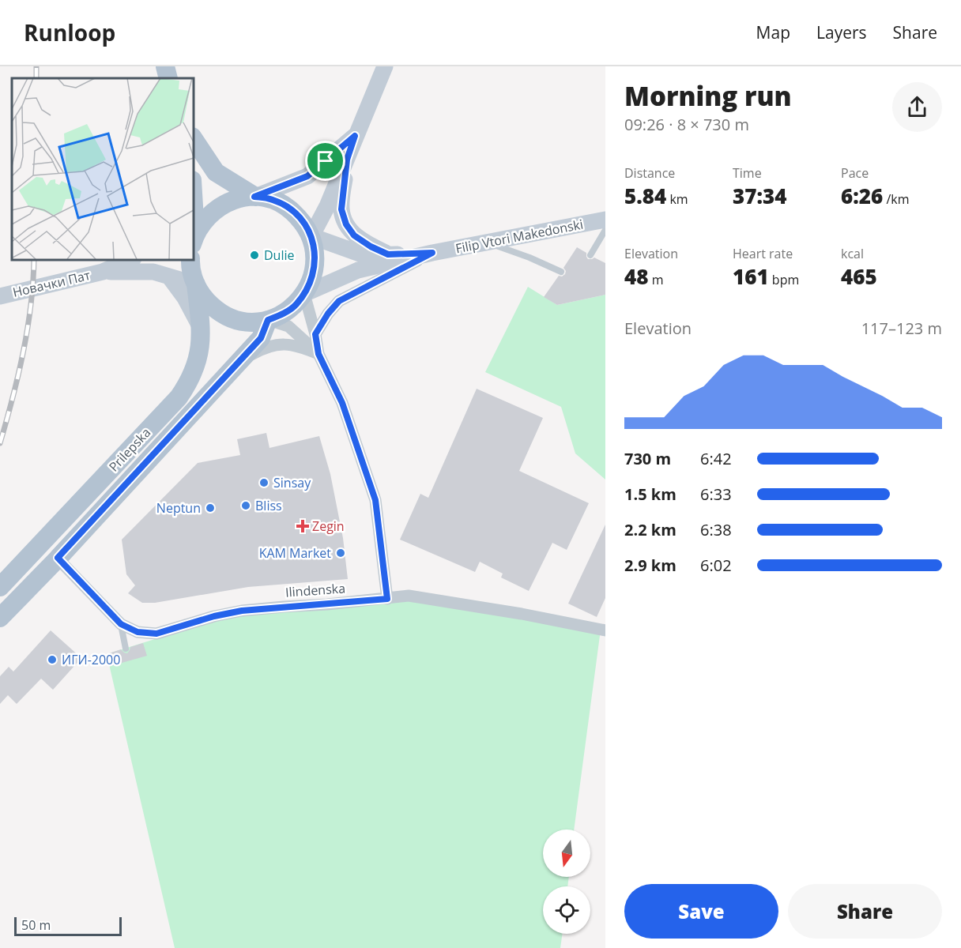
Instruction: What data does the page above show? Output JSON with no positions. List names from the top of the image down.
{
  "streets": {
    "main road": ["Filip Vtori Makedonski", "Новачки Пат", "Prilepska"],
    "street": ["Ilindenska"]
  },
  "crossings": [
    ["Prilepska", "Ilindenska"]
  ],
  "places": {
    "other": [
      "Dulie",
      "Sinsay",
      "Bliss",
      "Neptun",
      "KAM Market",
      "ИГИ-2000"
    ],
    "health": ["Zegin"]
  },
  "scale_bar": "50 m",
  "north": "bottom",
  "page": {
    "header": "Runloop",
    "nav": ["Map", "Layers", "Share"],
    "heading": ["Morning run", "09:26 · 8 × 730 m"],
    "stats": [
      ["Distance", "5.84 km"],
      ["Time", "37:34"],
      ["Pace", "6:26 /km"],
      ["Elevation", "48 m"],
      ["Heart rate", "161 bpm"],
      ["kcal", "465"]
    ],
    "chart": ["Elevation", "117–123 m"],
    "list": [
      {
        "name": "730 m",
        "note": "6:42"
      },
      {
        "name": "1.5 km",
        "note": "6:33"
      },
      {
        "name": "2.2 km",
        "note": "6:38"
      },
      {
        "name": "2.9 km",
        "note": "6:02"
      }
    ],
    "buttons": ["Save", "Share"],
    "scale": "50 m"
  }
}
